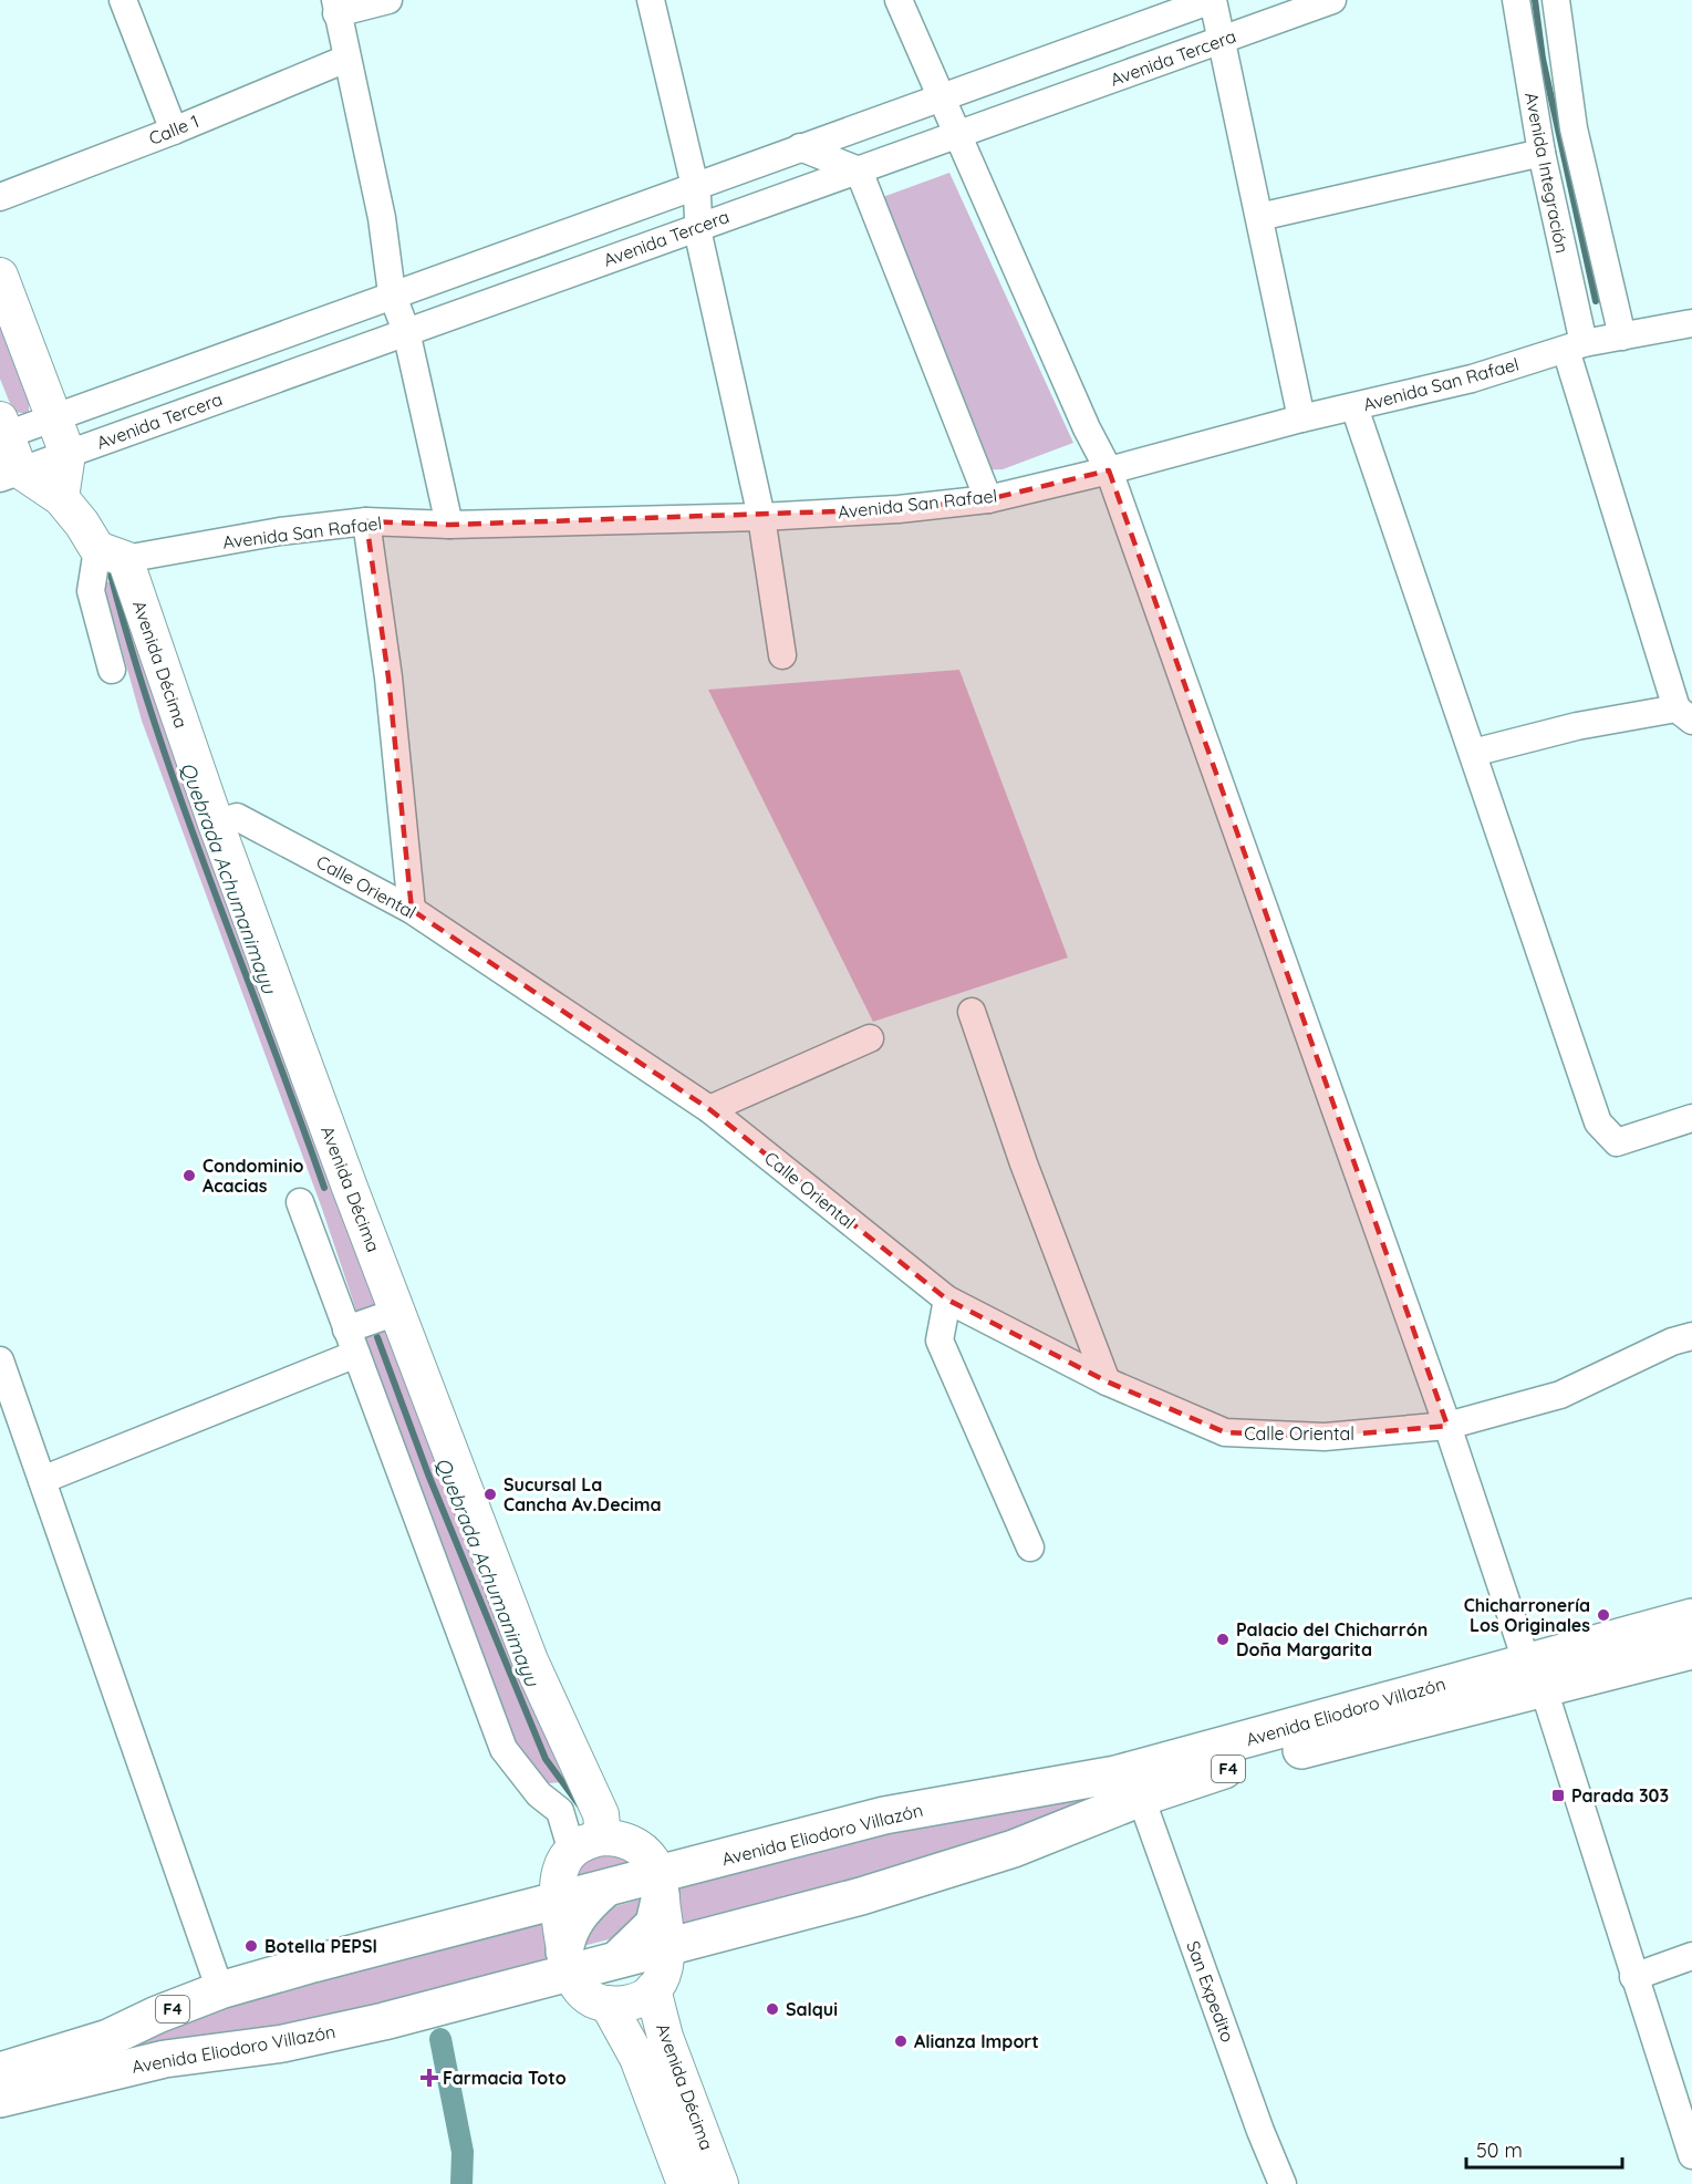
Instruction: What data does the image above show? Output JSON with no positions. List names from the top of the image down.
{
  "streets": {
    "highway": ["Avenida Eliodoro Villazón", "F4"],
    "main road": ["Avenida Décima"],
    "street": [
      "Avenida Tercera",
      "Calle 1",
      "Avenida Integración",
      "Avenida San Rafael",
      "Calle Oriental",
      "San Expedito"
    ]
  },
  "crossings": [
    ["Avenida Tercera", "Avenida Décima"],
    ["Avenida Integración", "Avenida San Rafael"],
    ["Avenida San Rafael", "Avenida Décima"],
    ["Avenida Décima", "Calle Oriental"],
    ["Avenida Eliodoro Villazón", "San Expedito"]
  ],
  "water": ["Quebrada Achumanimayu"],
  "places": {
    "other": [
      "Condominio Acacias",
      "Sucursal La Cancha Av.Decima",
      "Chicharronería Los Originales",
      "Palacio del Chicharrón Doña Margarita",
      "Botella PEPSI",
      "Salqui",
      "Alianza Import"
    ],
    "transit": ["Parada 303"],
    "health": ["Farmacia Toto"]
  },
  "scale_bar": "50 m"
}
